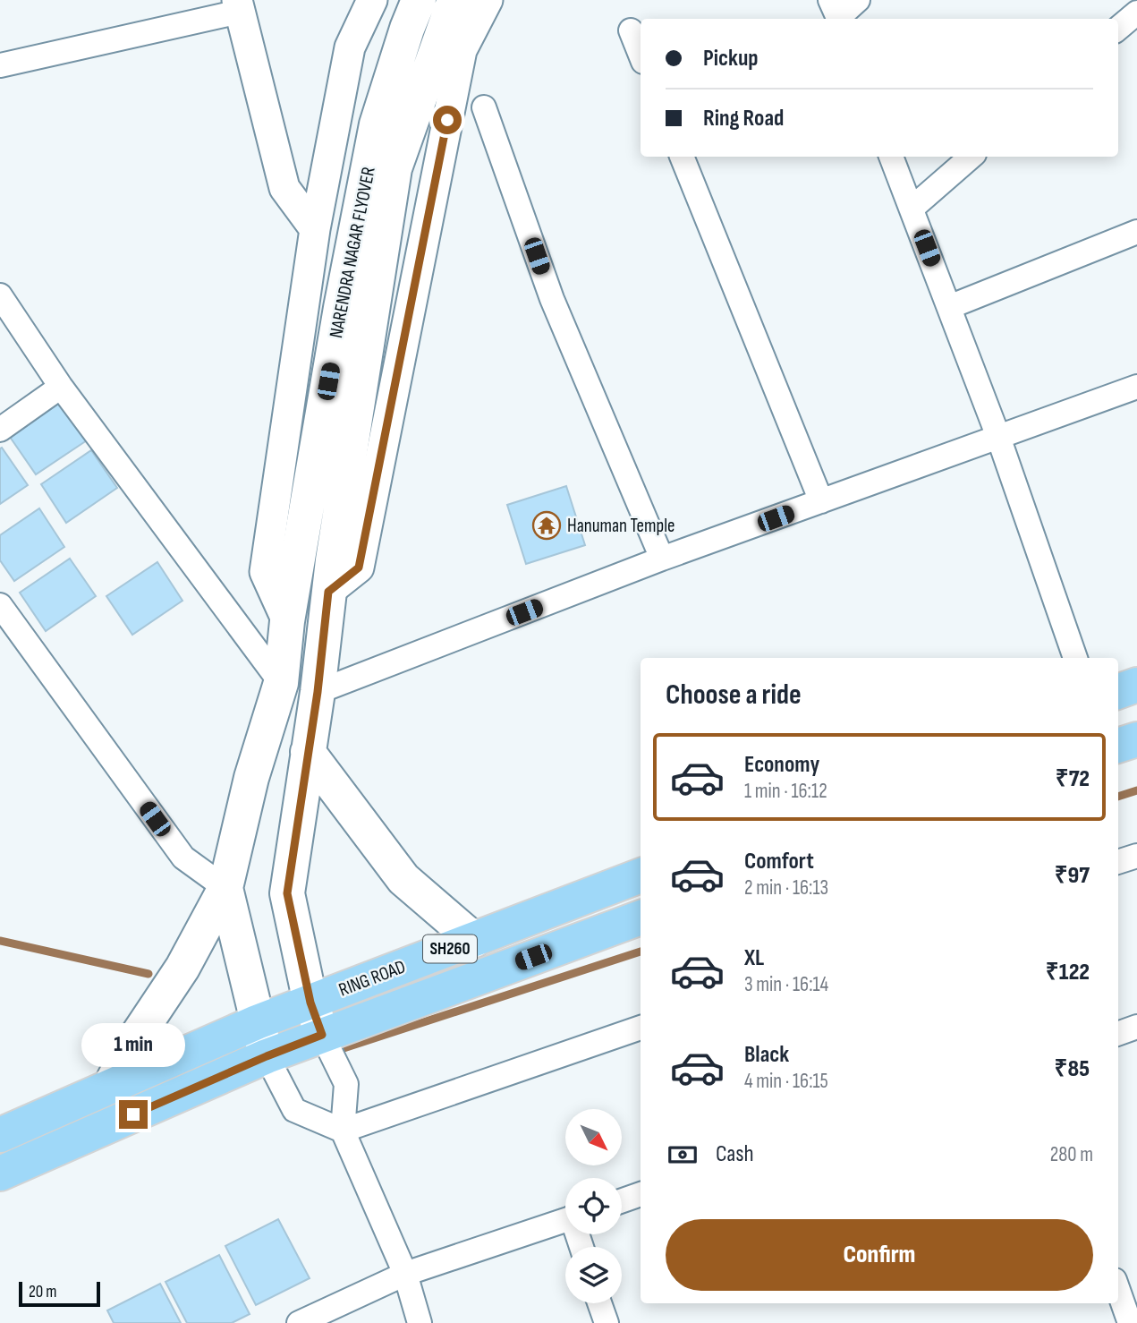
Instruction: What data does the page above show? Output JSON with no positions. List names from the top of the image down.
{
  "streets": {
    "highway": ["SH260", "RING ROAD"],
    "main road": ["NARENDRA NAGAR FLYOVER"]
  },
  "crossings": [
    ["NARENDRA NAGAR FLYOVER", "RING ROAD"]
  ],
  "places": {
    "temple": ["Hanuman Temple"]
  },
  "scale_bar": "20 m",
  "north": "bottom right",
  "page": {
    "banner": ["Pickup", "Ring Road"],
    "heading": "Choose a ride",
    "list": [
      {
        "name": "Economy",
        "note": "1 min · 16:12",
        "value": "₹72"
      },
      {
        "name": "Comfort",
        "note": "2 min · 16:13",
        "value": "₹97"
      },
      {
        "name": "XL",
        "note": "3 min · 16:14",
        "value": "₹122"
      },
      {
        "name": "Black",
        "note": "4 min · 16:15",
        "value": "₹85"
      }
    ],
    "bubble": "1 min",
    "pay": ["Cash", "280 m"],
    "buttons": "Confirm",
    "scale": "20 m"
  }
}
